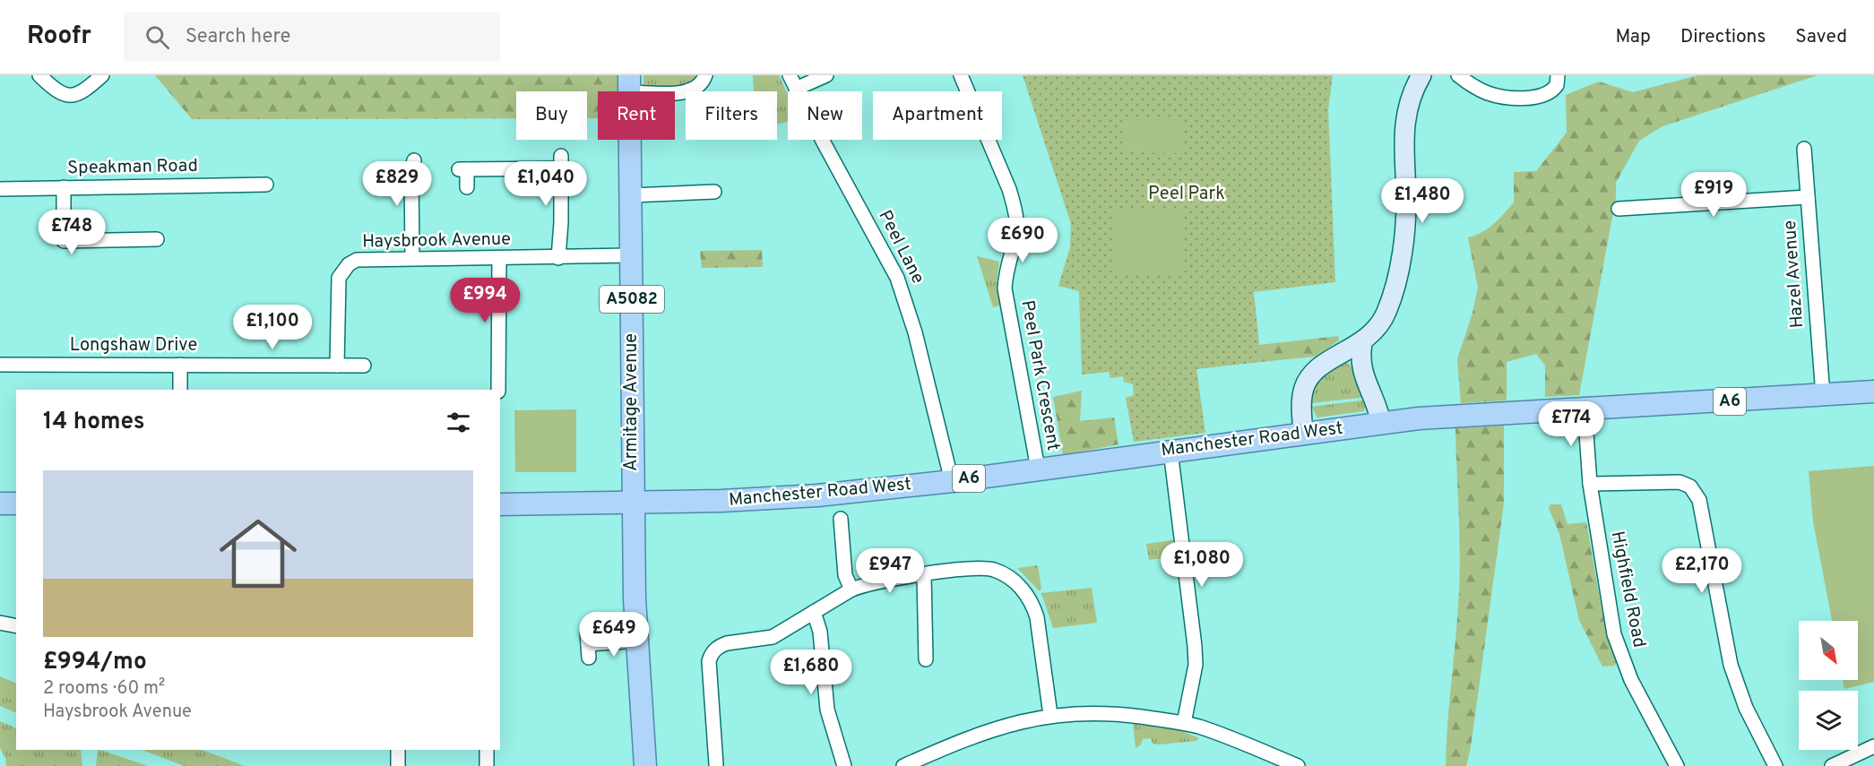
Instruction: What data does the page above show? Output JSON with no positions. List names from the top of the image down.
{
  "streets": {
    "main road": [
      "A5082",
      "A6",
      "Armitage Avenue",
      "Manchester Road West"
    ],
    "street": [
      "Speakman Road",
      "Haysbrook Avenue",
      "Peel Lane",
      "Hazel Avenue",
      "Longshaw Drive",
      "Peel Park Crescent",
      "Highfield Road"
    ]
  },
  "crossings": [
    ["Haysbrook Avenue", "Longshaw Drive"],
    ["Haysbrook Avenue", "Armitage Avenue"],
    ["Peel Lane", "Manchester Road West"],
    ["Hazel Avenue", "Manchester Road West"],
    ["A5082", "A6"],
    ["A5082", "Armitage Avenue"],
    ["A5082", "Manchester Road West"],
    ["Peel Park Crescent", "Manchester Road West"],
    ["A6", "Armitage Avenue"],
    ["A6", "Manchester Road West"],
    ["Armitage Avenue", "Manchester Road West"],
    ["Manchester Road West", "Highfield Road"]
  ],
  "parks": ["Peel Park"],
  "north": "bottom right",
  "page": {
    "header": "Roofr",
    "search": "Search here",
    "nav": ["Map", "Directions", "Saved"],
    "chip": [
      "Buy",
      "Rent",
      "Filters",
      "New",
      "Apartment"
    ],
    "price": [
      "£829",
      "£1,040",
      "£919",
      "£1,480",
      "£748",
      "£690",
      "£994",
      "£1,100",
      "£774",
      "£1,080",
      "£947",
      "£2,170",
      "£649",
      "£1,680"
    ],
    "heading": "14 homes",
    "list": [
      {
        "name": "£994/mo",
        "note": "2 rooms · 60 m² · Haysbrook Avenue"
      }
    ]
  }
}
